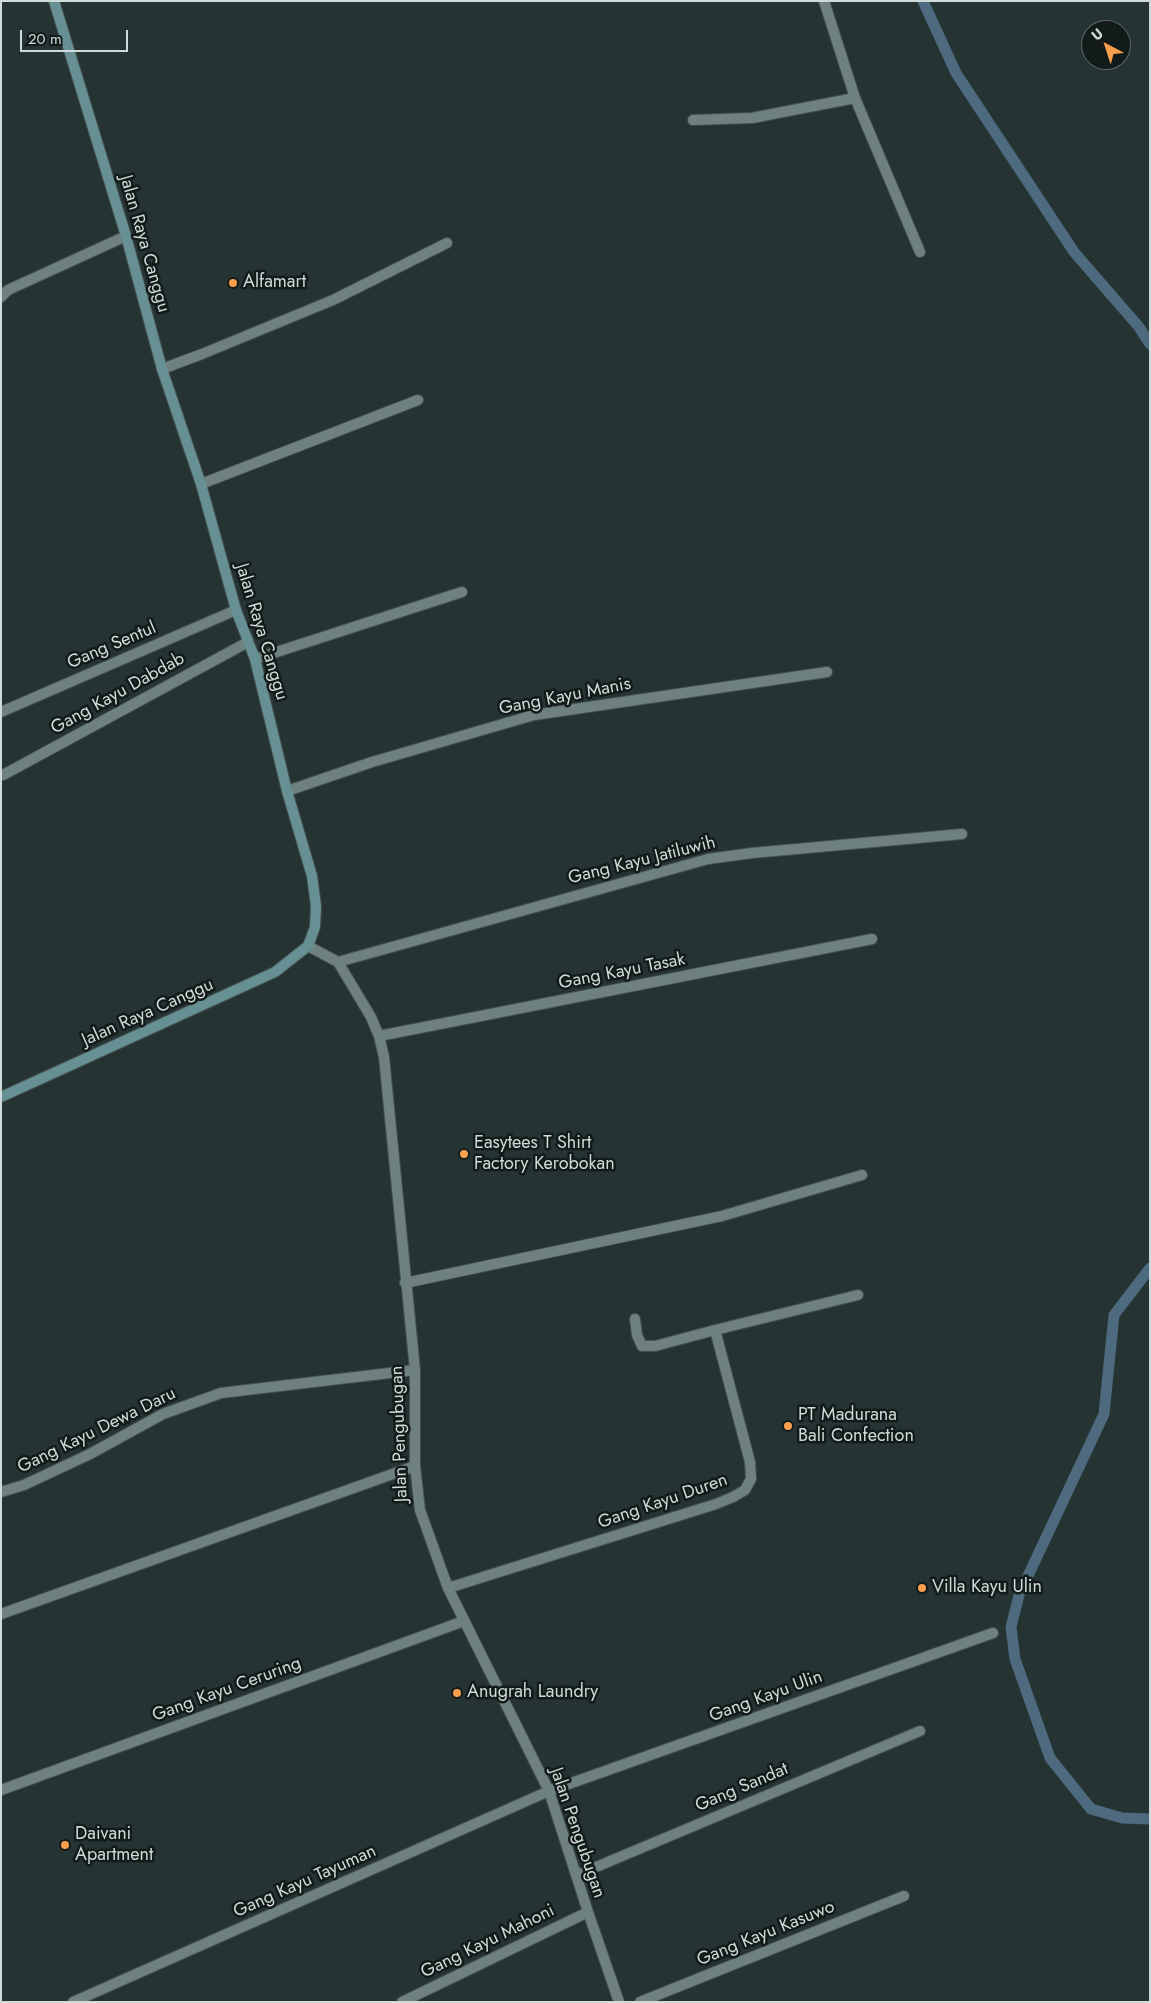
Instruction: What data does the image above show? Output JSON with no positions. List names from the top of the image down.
{
  "streets": {
    "main road": ["Jalan Raya Canggu"],
    "street": [
      "Gang Sentul",
      "Gang Kayu Dabdab",
      "Gang Kayu Manis",
      "Gang Kayu Jatiluwih",
      "Gang Kayu Tasak",
      "Gang Kayu Dewa Daru",
      "Jalan Pengubugan",
      "Gang Kayu Duren",
      "Gang Kayu Ceruring",
      "Gang Kayu Ulin",
      "Gang Sandat",
      "Gang Kayu Tayuman",
      "Gang Kayu Kasuwo",
      "Gang Kayu Mahoni"
    ]
  },
  "crossings": [
    ["Jalan Raya Canggu", "Gang Sentul"],
    ["Jalan Raya Canggu", "Gang Kayu Dabdab"],
    ["Jalan Raya Canggu", "Gang Kayu Manis"],
    ["Gang Kayu Jatiluwih", "Jalan Pengubugan"],
    ["Gang Kayu Tasak", "Jalan Pengubugan"],
    ["Gang Kayu Dewa Daru", "Jalan Pengubugan"],
    ["Jalan Pengubugan", "Gang Kayu Duren"],
    ["Jalan Pengubugan", "Gang Kayu Ceruring"],
    ["Jalan Pengubugan", "Gang Kayu Ulin"],
    ["Jalan Pengubugan", "Gang Sandat"],
    ["Jalan Pengubugan", "Gang Kayu Tayuman"],
    ["Jalan Pengubugan", "Gang Kayu Mahoni"],
    ["Gang Kayu Ulin", "Gang Kayu Tayuman"]
  ],
  "places": [
    "Alfamart",
    "Easytees T Shirt Factory Kerobokan",
    "PT Madurana Bali Confection",
    "Villa Kayu Ulin",
    "Anugrah Laundry",
    "Daivani Apartment"
  ],
  "scale_bar": "20 m",
  "north": "top left"
}
